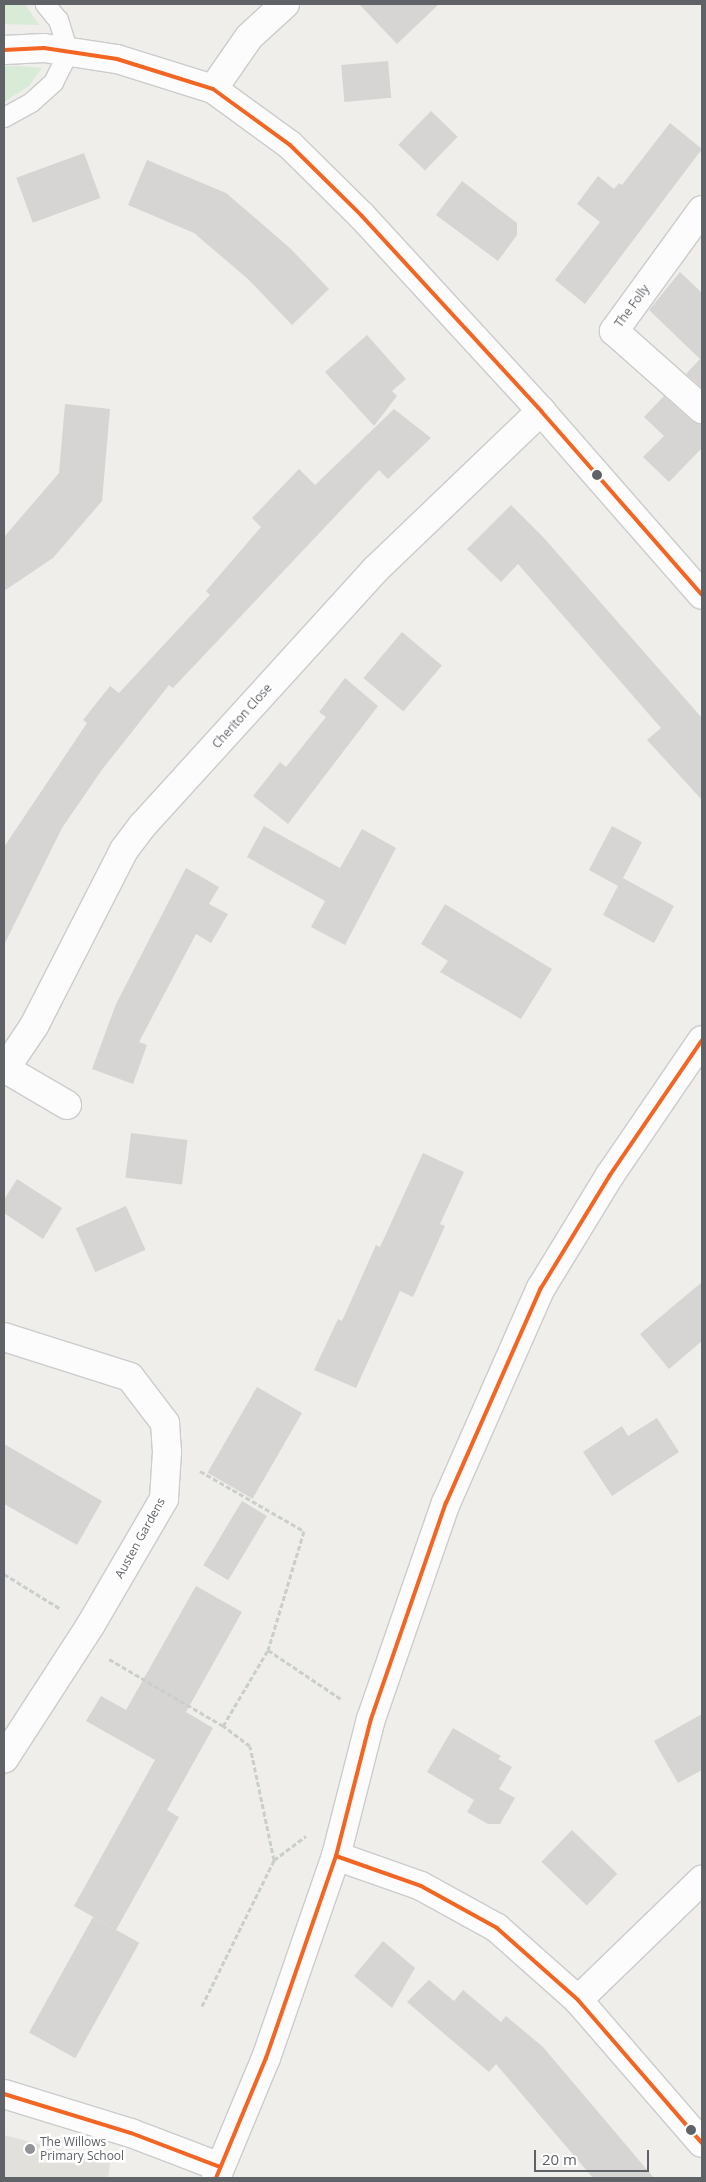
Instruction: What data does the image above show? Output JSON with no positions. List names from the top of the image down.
{
  "streets": {
    "street": ["The Folly", "Cheriton Close", "Austen Gardens"]
  },
  "places": ["The Willows Primary School"],
  "scale_bar": "20 m"
}
